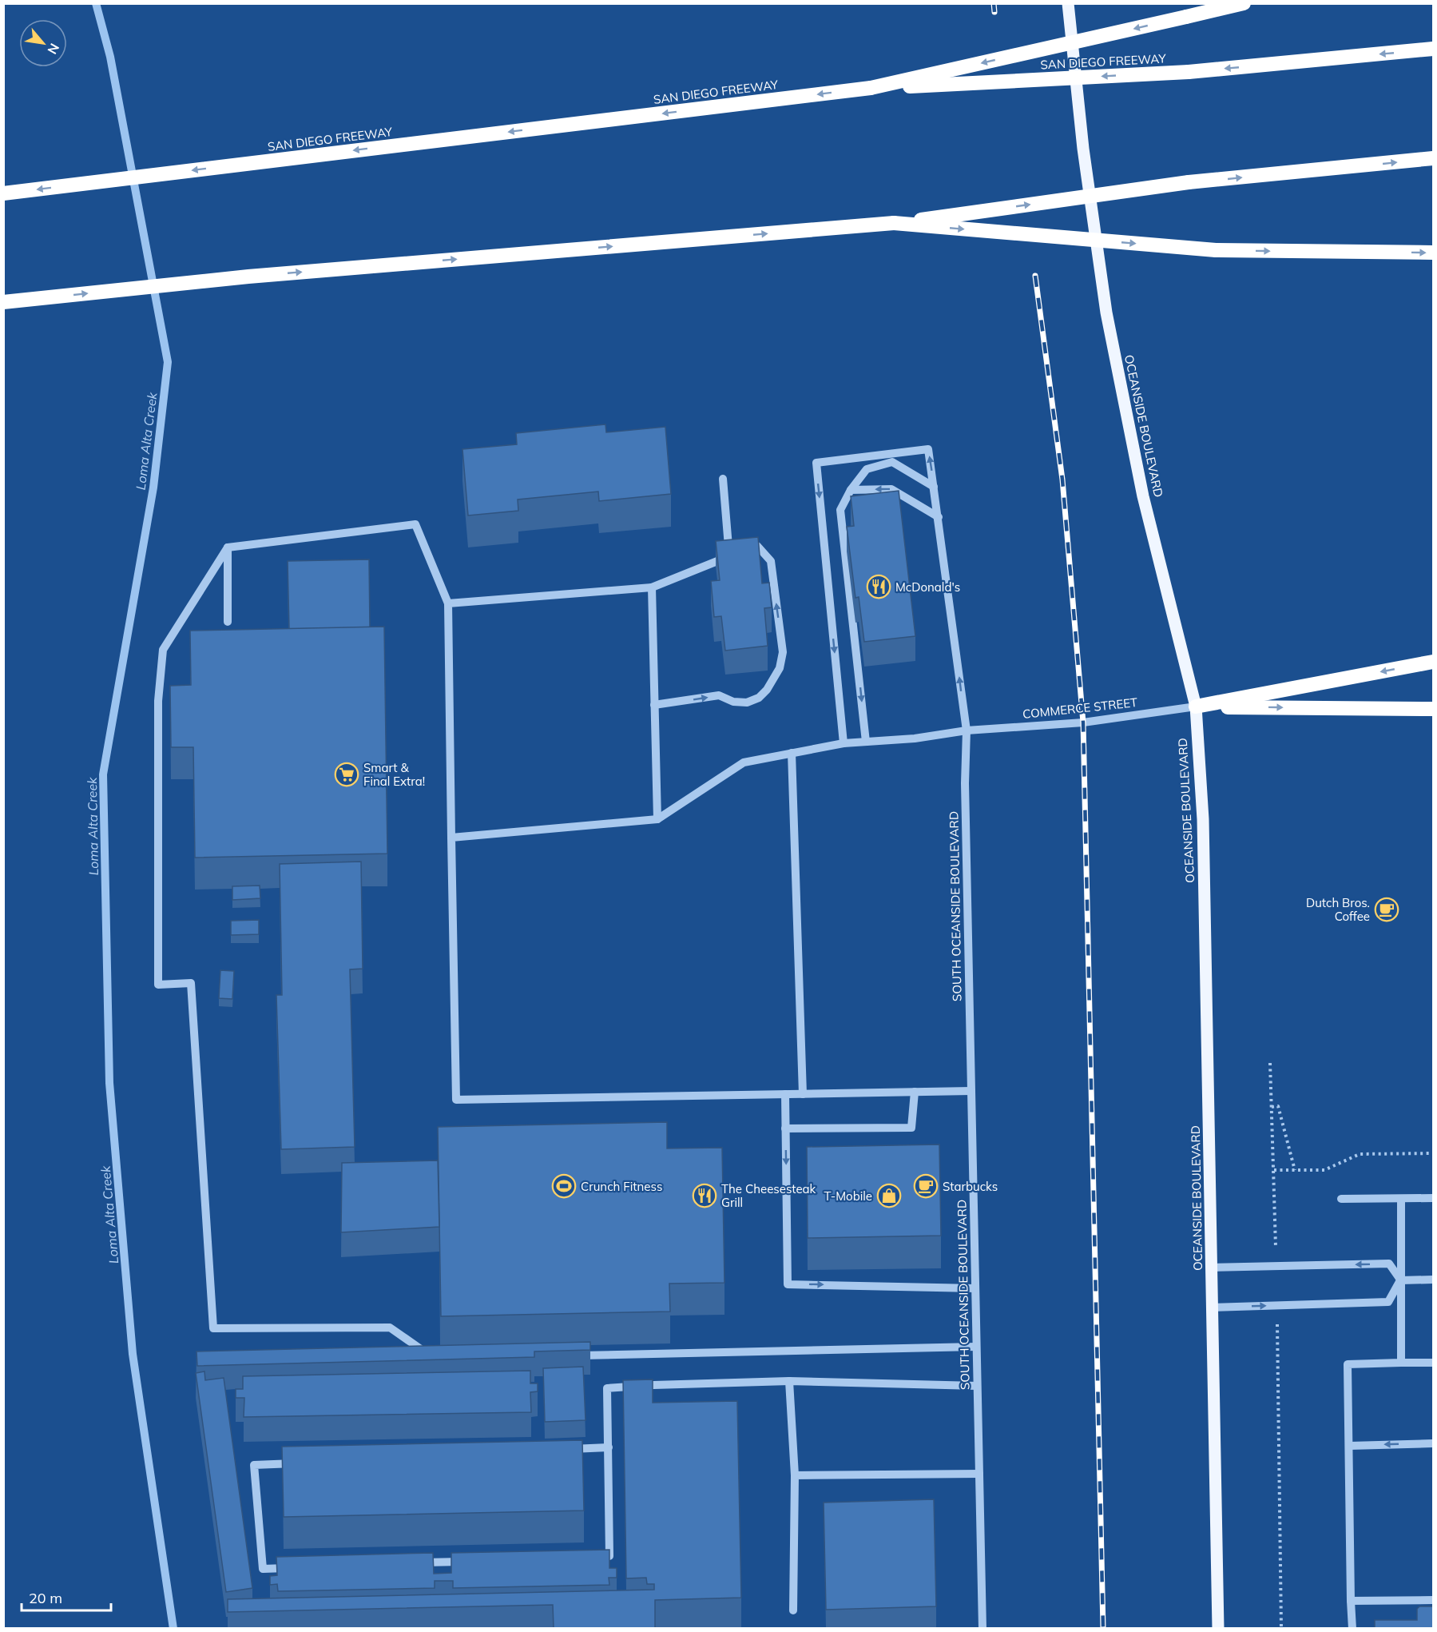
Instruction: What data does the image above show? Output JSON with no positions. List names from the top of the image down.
{
  "streets": {
    "highway": ["SAN DIEGO FREEWAY"],
    "main road": ["OCEANSIDE BOULEVARD"],
    "street": ["COMMERCE STREET", "SOUTH OCEANSIDE BOULEVARD"]
  },
  "crossings": [
    ["OCEANSIDE BOULEVARD", "COMMERCE STREET"],
    ["COMMERCE STREET", "SOUTH OCEANSIDE BOULEVARD"]
  ],
  "water": ["Loma Alta Creek"],
  "places": {
    "restaurant": ["McDonald's", "The Cheesesteak Grill"],
    "supermarket": ["Smart & Final Extra!"],
    "cafe": ["Dutch Bros. Coffee", "Starbucks"],
    "sports": ["Crunch Fitness"],
    "shop": ["T-Mobile"]
  },
  "scale_bar": "20 m",
  "north": "bottom right"
}
